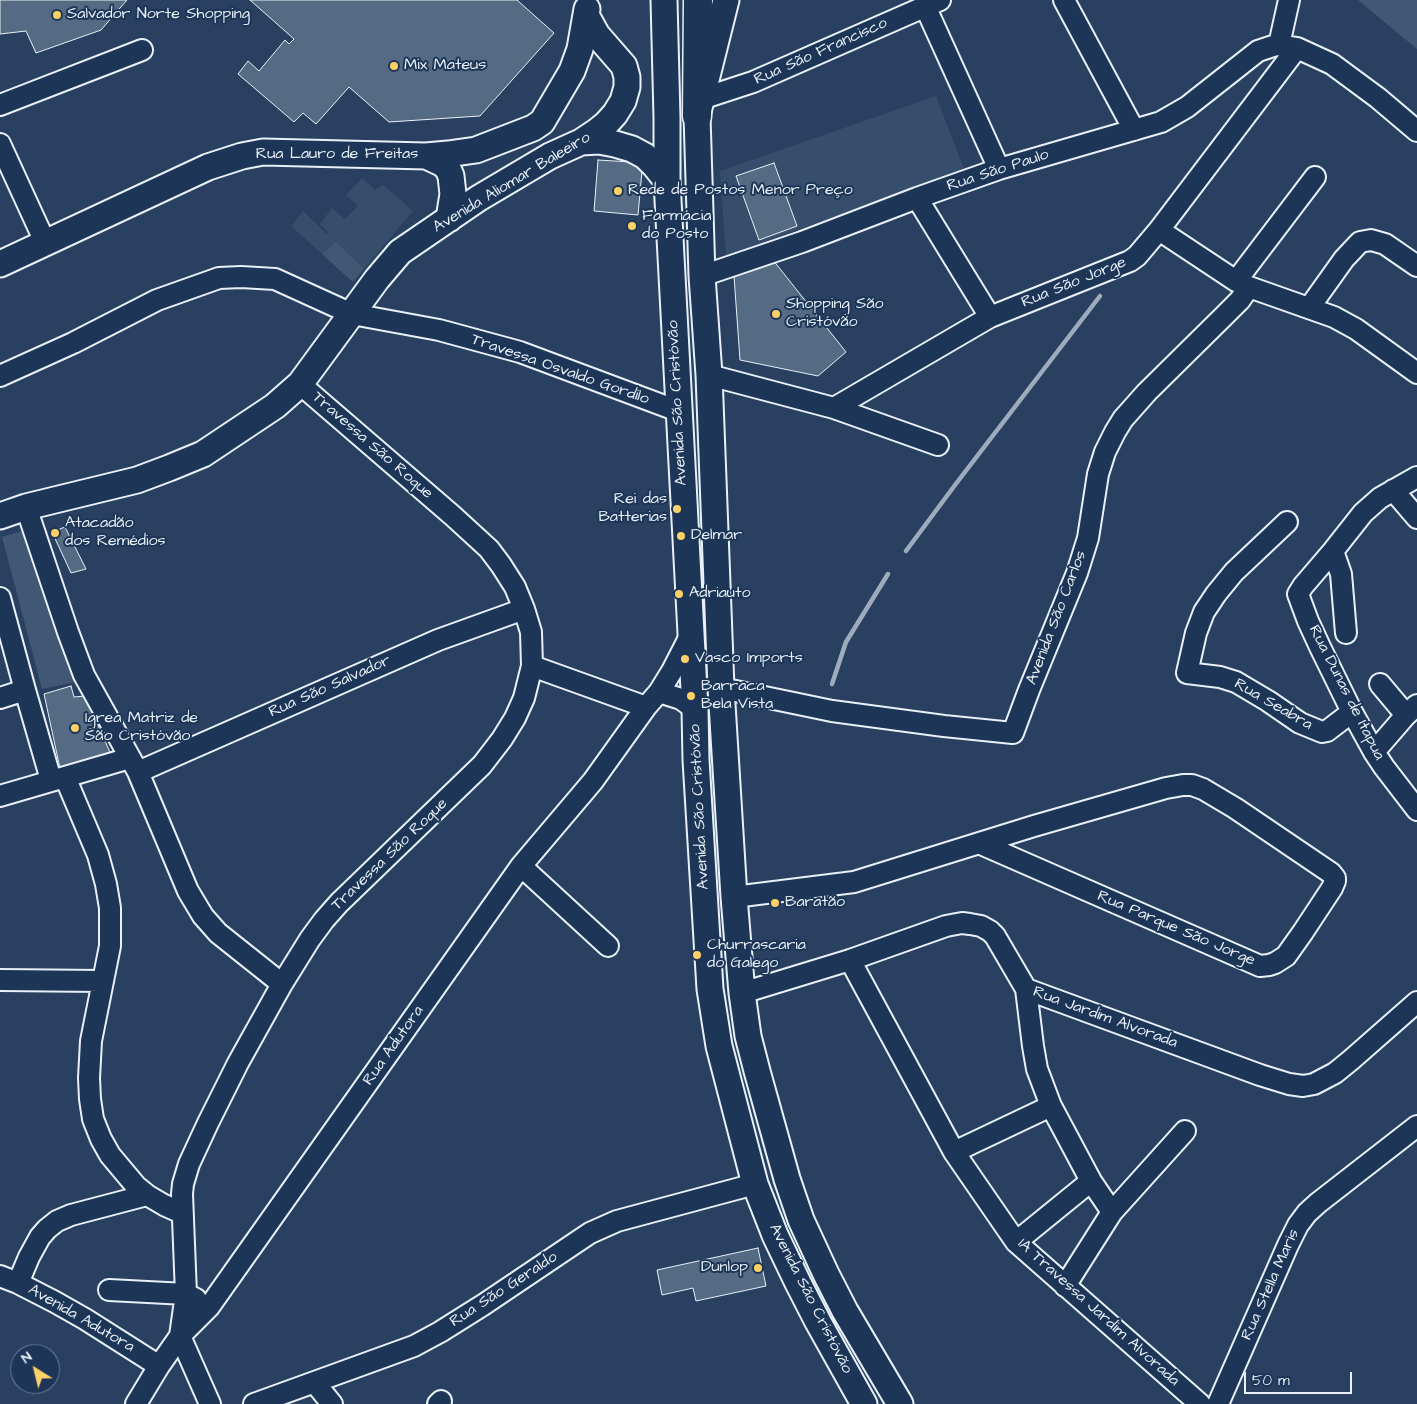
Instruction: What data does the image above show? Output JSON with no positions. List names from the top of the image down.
{
  "streets": {
    "main road": ["Rua Lauro de Freitas", "Avenida Aliomar Baleeiro", "Avenida São Cristóvão"],
    "street": [
      "Rua São Francisco",
      "Rua São Paulo",
      "Rua São Jorge",
      "Travessa Osvaldo Gordilo",
      "Travessa São Roque",
      "Avenida São Carlos",
      "Rua São Salvador",
      "Rua Dunas de Itapua",
      "Rua Seabra",
      "Rua Parque São Jorge",
      "Rua Jardim Alvorada",
      "Rua Adutora",
      "Rua Stella Maris",
      "Rua São Geraldo",
      "1A Travessa Jardim Alvorada",
      "Avenida Adutora"
    ]
  },
  "crossings": [
    ["Rua São Francisco", "Avenida São Cristóvão"],
    ["Rua Lauro de Freitas", "Avenida Aliomar Baleeiro"],
    ["Rua São Paulo", "Rua São Jorge"],
    ["Rua São Paulo", "Avenida São Cristóvão"],
    ["Avenida Aliomar Baleeiro", "Travessa Osvaldo Gordilo"],
    ["Avenida Aliomar Baleeiro", "Travessa São Roque"],
    ["Travessa Osvaldo Gordilo", "Avenida São Cristóvão"],
    ["Avenida São Cristóvão", "Avenida São Carlos"],
    ["Avenida São Cristóvão", "Rua Parque São Jorge"],
    ["Avenida São Cristóvão", "Rua Jardim Alvorada"],
    ["Avenida São Cristóvão", "Rua Adutora"],
    ["Avenida São Cristóvão", "Rua São Geraldo"],
    ["Travessa São Roque", "Rua São Salvador"],
    ["Travessa São Roque", "Rua Adutora"],
    ["Rua Dunas de Itapua", "Rua Seabra"],
    ["Rua Jardim Alvorada", "1A Travessa Jardim Alvorada"],
    ["Rua Adutora", "Avenida Adutora"]
  ],
  "places": [
    "Salvador Norte Shopping",
    "Mix Mateus",
    "Rede de Postos Menor Preço",
    "Farmácia do Posto",
    "Shopping São Cristóvão",
    "Rei das Batterias",
    "Atacadão dos Remédios",
    "Delmar",
    "Adriauto",
    "Vasco Imports",
    "Barraca Bela Vista",
    "Igrea Matriz de São Cristóvão",
    "Baratão",
    "Churrascaria do Galego",
    "Dunlop"
  ],
  "scale_bar": "50 m",
  "north": "top left"
}
